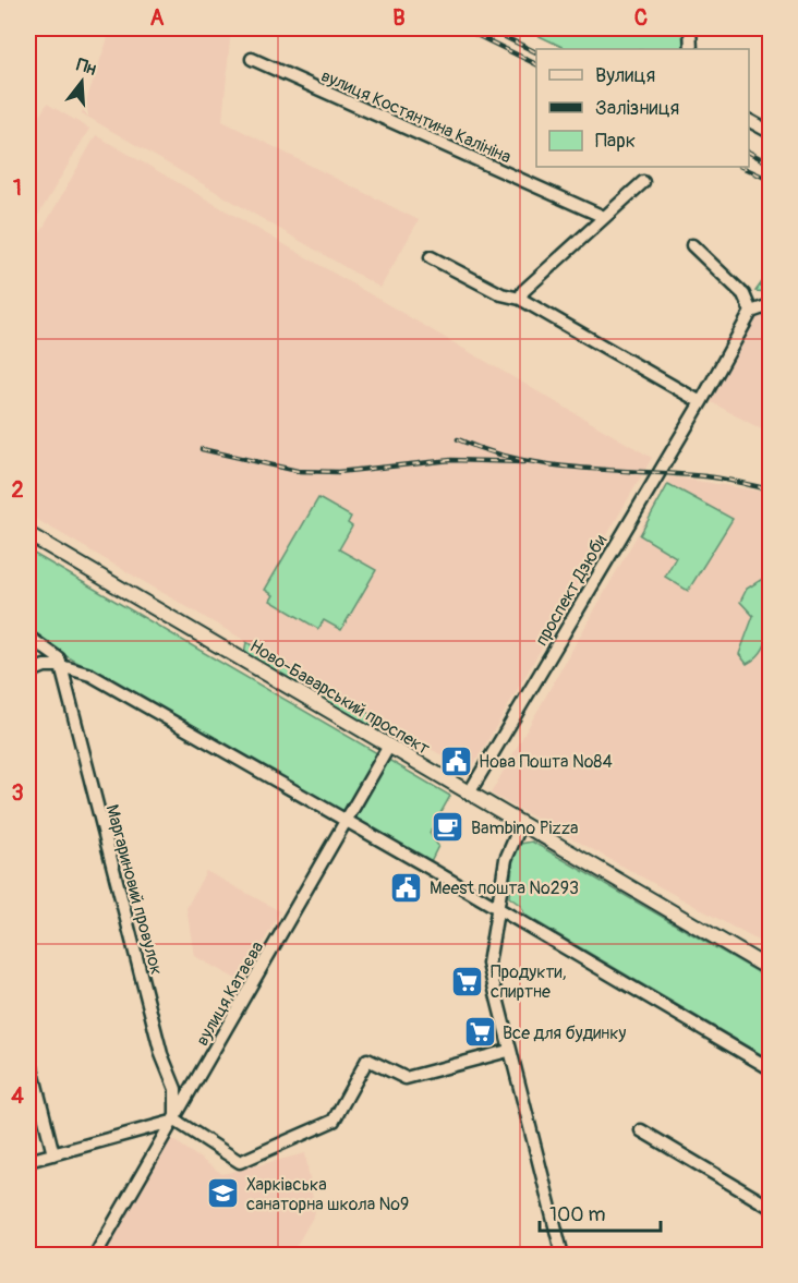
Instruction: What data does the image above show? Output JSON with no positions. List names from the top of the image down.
{
  "streets": {
    "main road": ["Ново-Баварський проспект"],
    "street": [
      "вулиця Костянтина Калініна",
      "проспект Дзюби",
      "Маргариновий провулок",
      "вулиця Катаєва"
    ]
  },
  "crossings": [
    ["проспект Дзюби", "Ново-Баварський проспект"],
    ["Ново-Баварський проспект", "вулиця Катаєва"],
    ["Маргариновий провулок", "вулиця Катаєва"]
  ],
  "places": {
    "public building": ["Нова Пошта №84", "Meest пошта №293"],
    "cafe": ["Bambino Pizza"],
    "supermarket": ["Продукти, спиртне", "Все для будинку"],
    "school or university": ["Харківська санаторна школа №9"]
  },
  "legend": ["Вулиця", "Залізниця", "Парк"],
  "scale_bar": "100 m",
  "north": "top",
  "grid": {
    "columns": ["A", "B", "C"],
    "rows": [
      "1",
      "2",
      "3",
      "4"
    ]
  }
}
